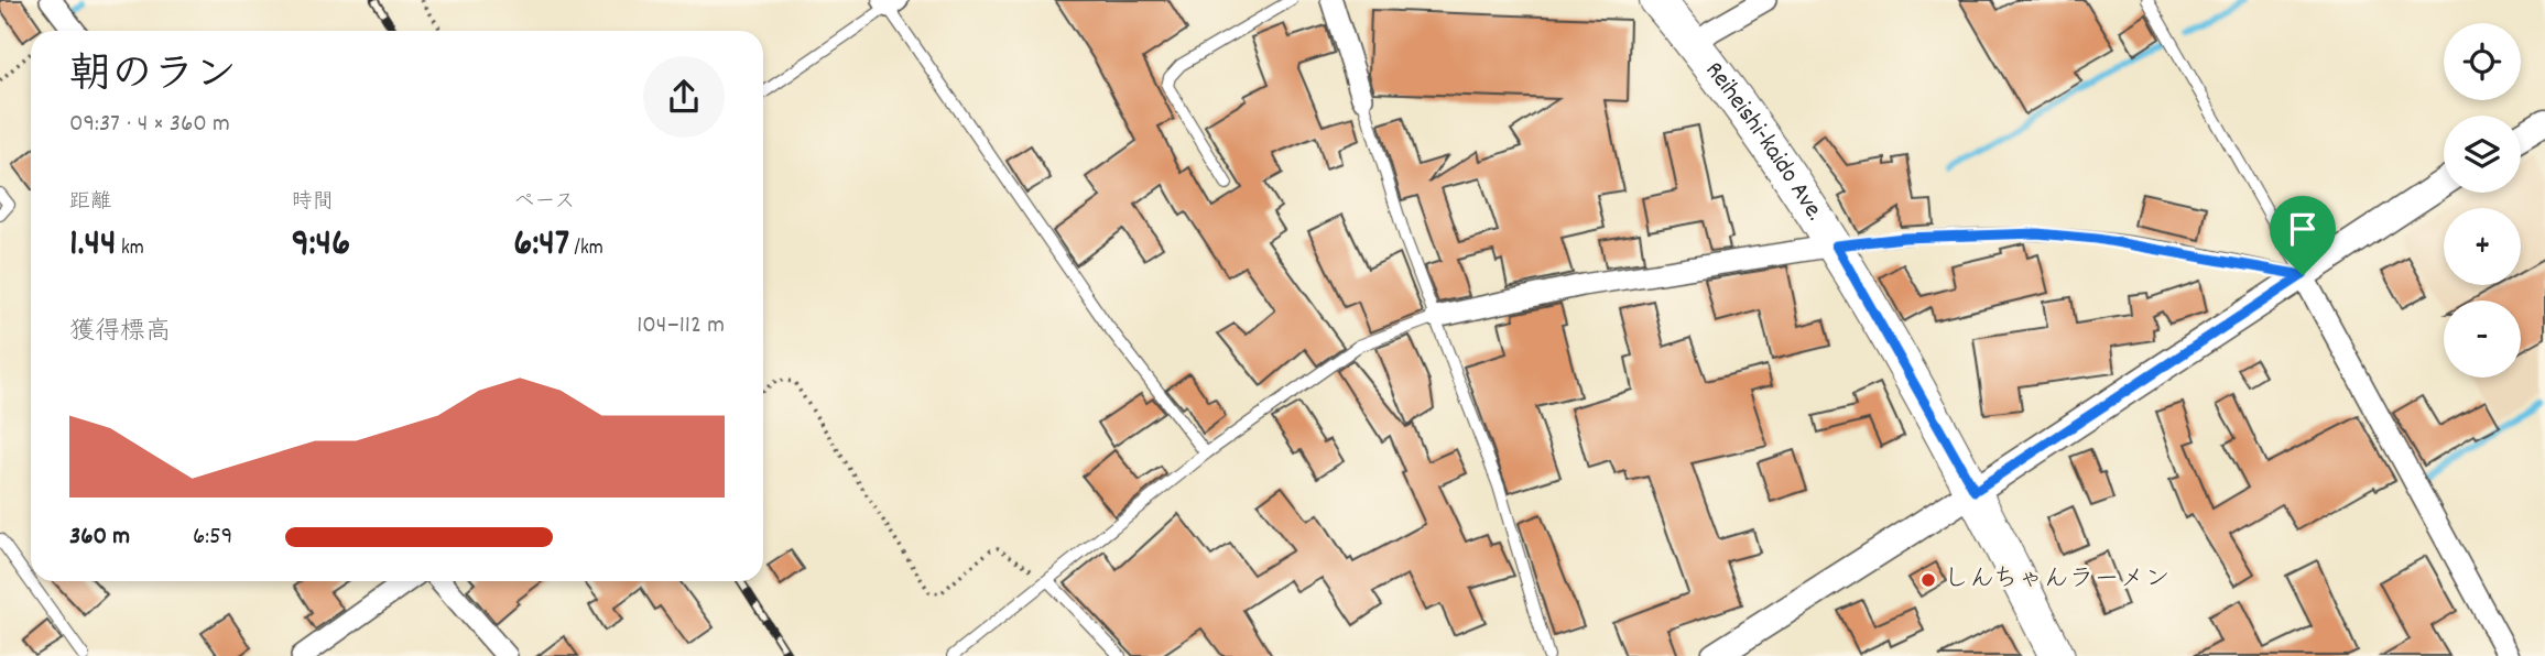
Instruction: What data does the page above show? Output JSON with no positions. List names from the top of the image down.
{
  "streets": {
    "main road": ["Reiheishi-kaido Ave."]
  },
  "places": ["しんちゃんラーメン"],
  "page": {
    "map_buttons": ["+", "−"],
    "heading": ["朝のラン", "09:37 · 4 × 360 m"],
    "stats": [
      ["距離", "1.44 km"],
      ["時間", "9:46"],
      ["ペース", "6:47 /km"]
    ],
    "chart": ["獲得標高", "104–112 m"],
    "list": [
      {
        "name": "360 m",
        "note": "6:59"
      }
    ]
  }
}
